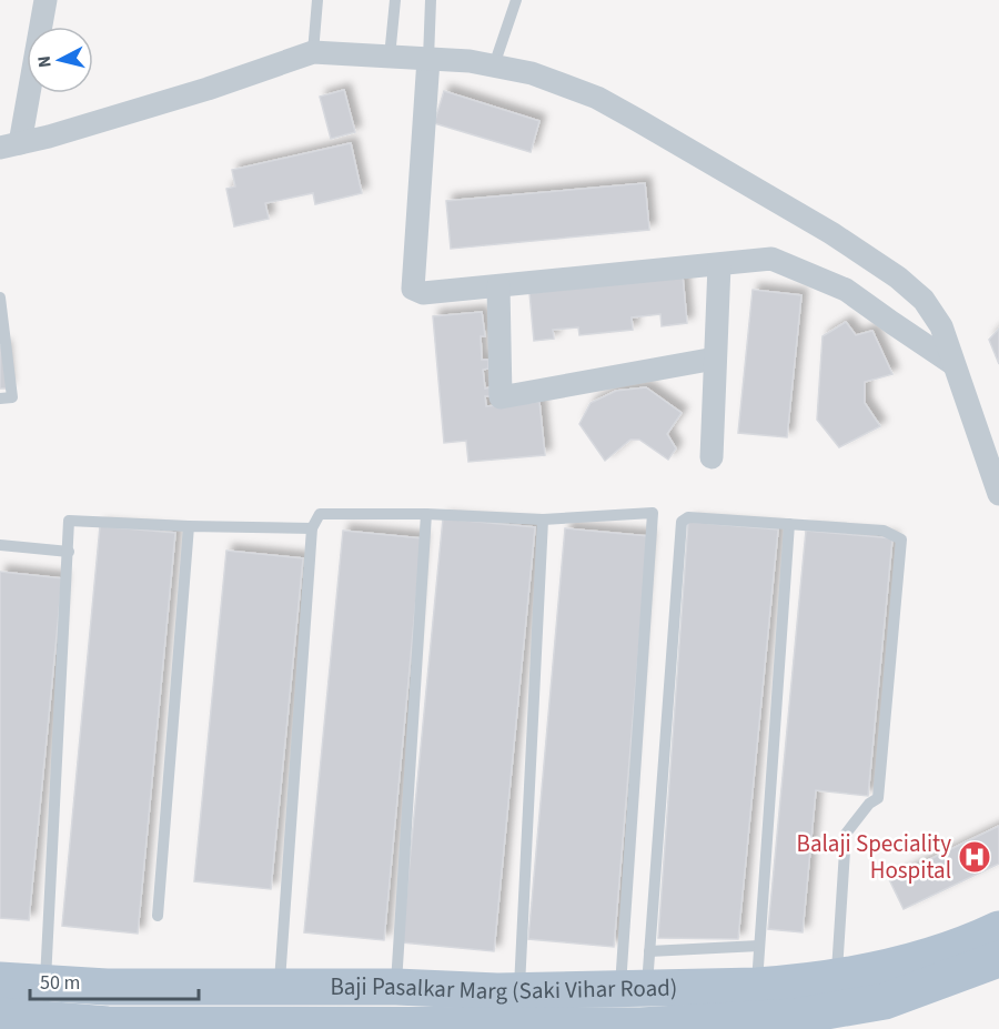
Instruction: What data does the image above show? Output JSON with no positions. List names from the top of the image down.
{
  "streets": {
    "main road": ["Baji Pasalkar Marg (Saki Vihar Road)"]
  },
  "places": {
    "hospital": ["Balaji Speciality Hospital"]
  },
  "scale_bar": "50 m",
  "north": "left"
}
